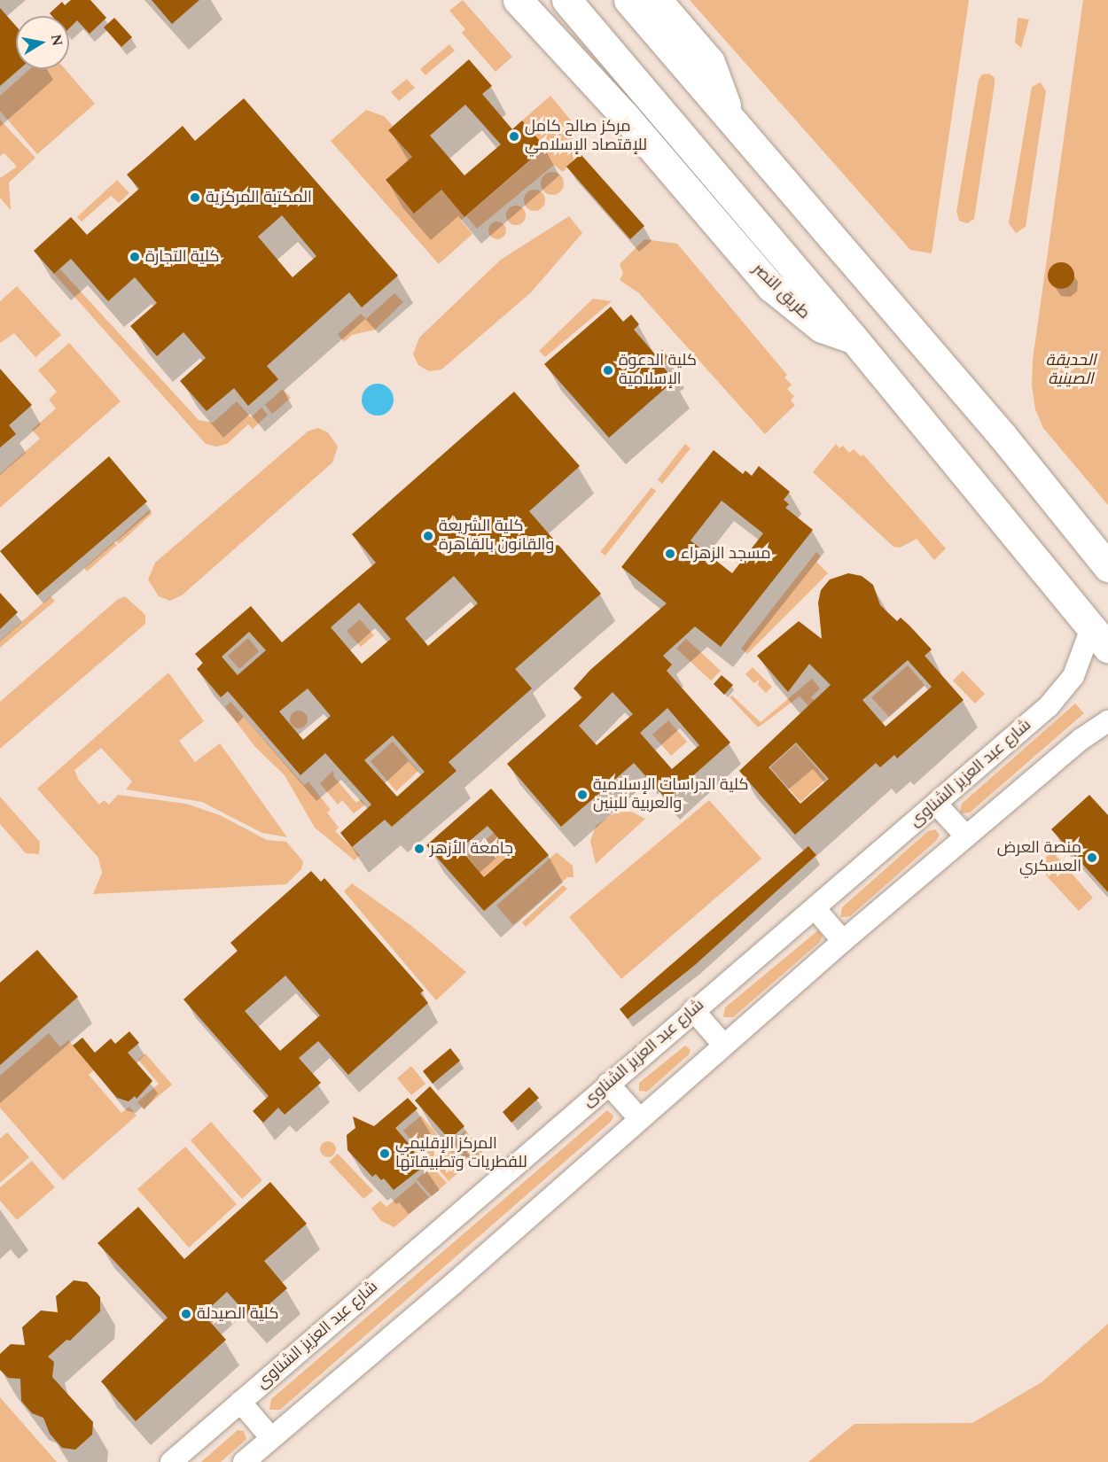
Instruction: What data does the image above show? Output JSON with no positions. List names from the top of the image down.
{
  "streets": {
    "highway": ["طريق النصر"],
    "street": ["شارع عبد العزيز الشناوى"]
  },
  "parks": ["الحديقة الصينية"],
  "places": [
    "مركز صالح كامل للإقتصاد الإسلامي",
    "المكتبة المركزية",
    "كلية التجارة",
    "كلية الدعوة الإسلامية",
    "كلية الشريعة والقانون بالقاهرة",
    "مسجد الزهراء",
    "كلية الدراسات الإسلامية والعربية للبنين",
    "جامعة الأزهر",
    "منصة العرض العسكري",
    "المركز الإقليمي للفطريات وتطبيقاتها",
    "كلية الصيدلة"
  ],
  "north": "right"
}
